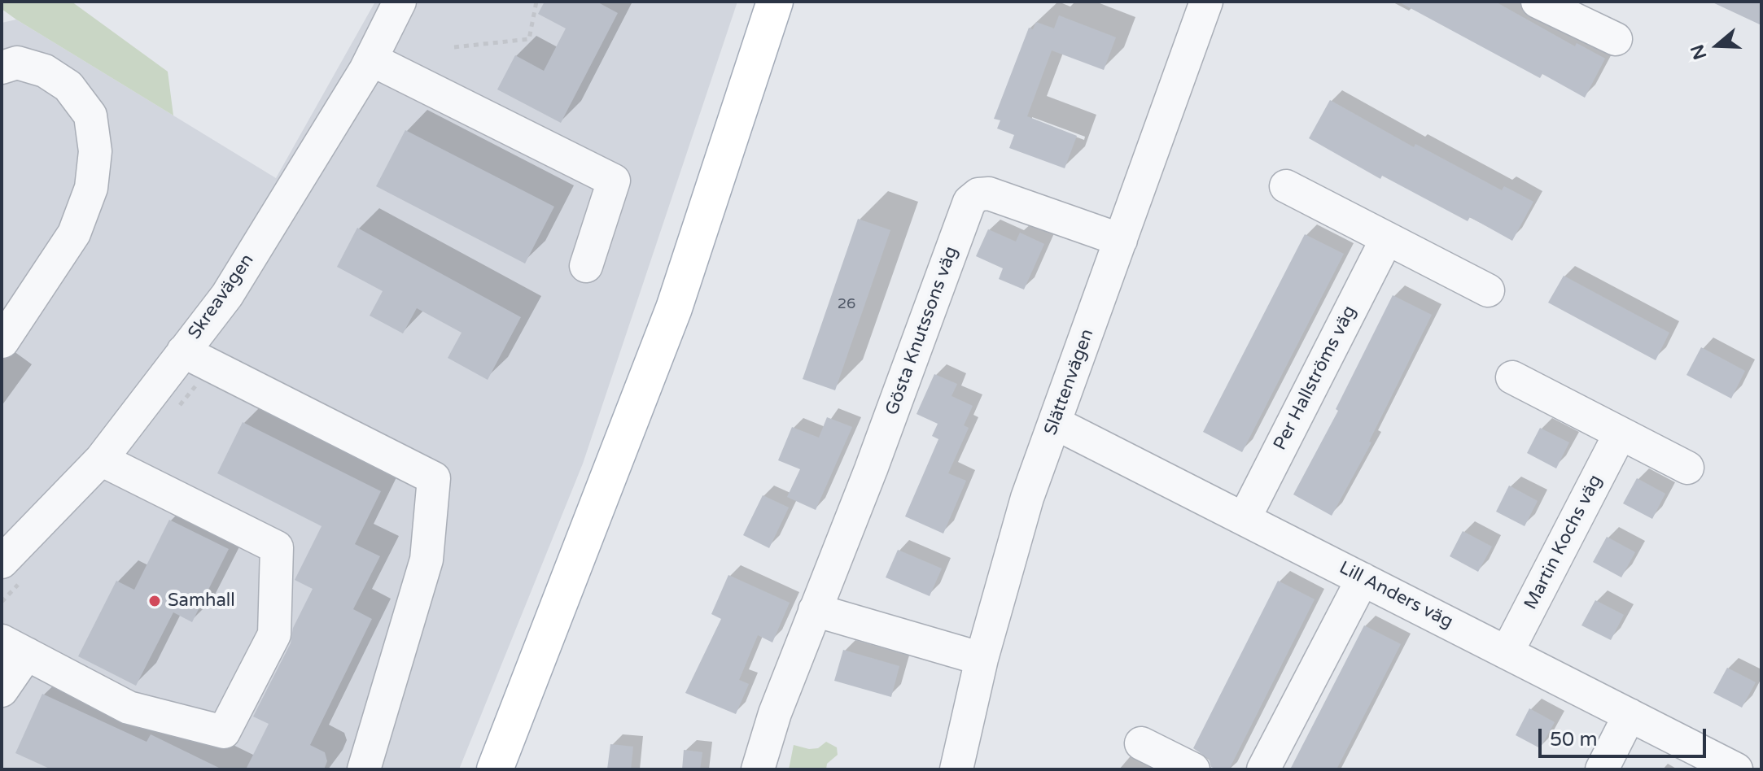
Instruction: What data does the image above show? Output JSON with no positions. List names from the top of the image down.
{
  "streets": {
    "street": [
      "Skreavägen",
      "Gösta Knutssons väg",
      "Per Hallströms väg",
      "Slättenvägen",
      "Martin Kochs väg",
      "Lill Anders väg"
    ]
  },
  "crossings": [
    ["Gösta Knutssons väg", "Slättenvägen"],
    ["Per Hallströms väg", "Lill Anders väg"],
    ["Slättenvägen", "Lill Anders väg"],
    ["Martin Kochs väg", "Lill Anders väg"]
  ],
  "places": ["Samhall"],
  "house_numbers": ["26"],
  "scale_bar": "50 m",
  "north": "left"
}
